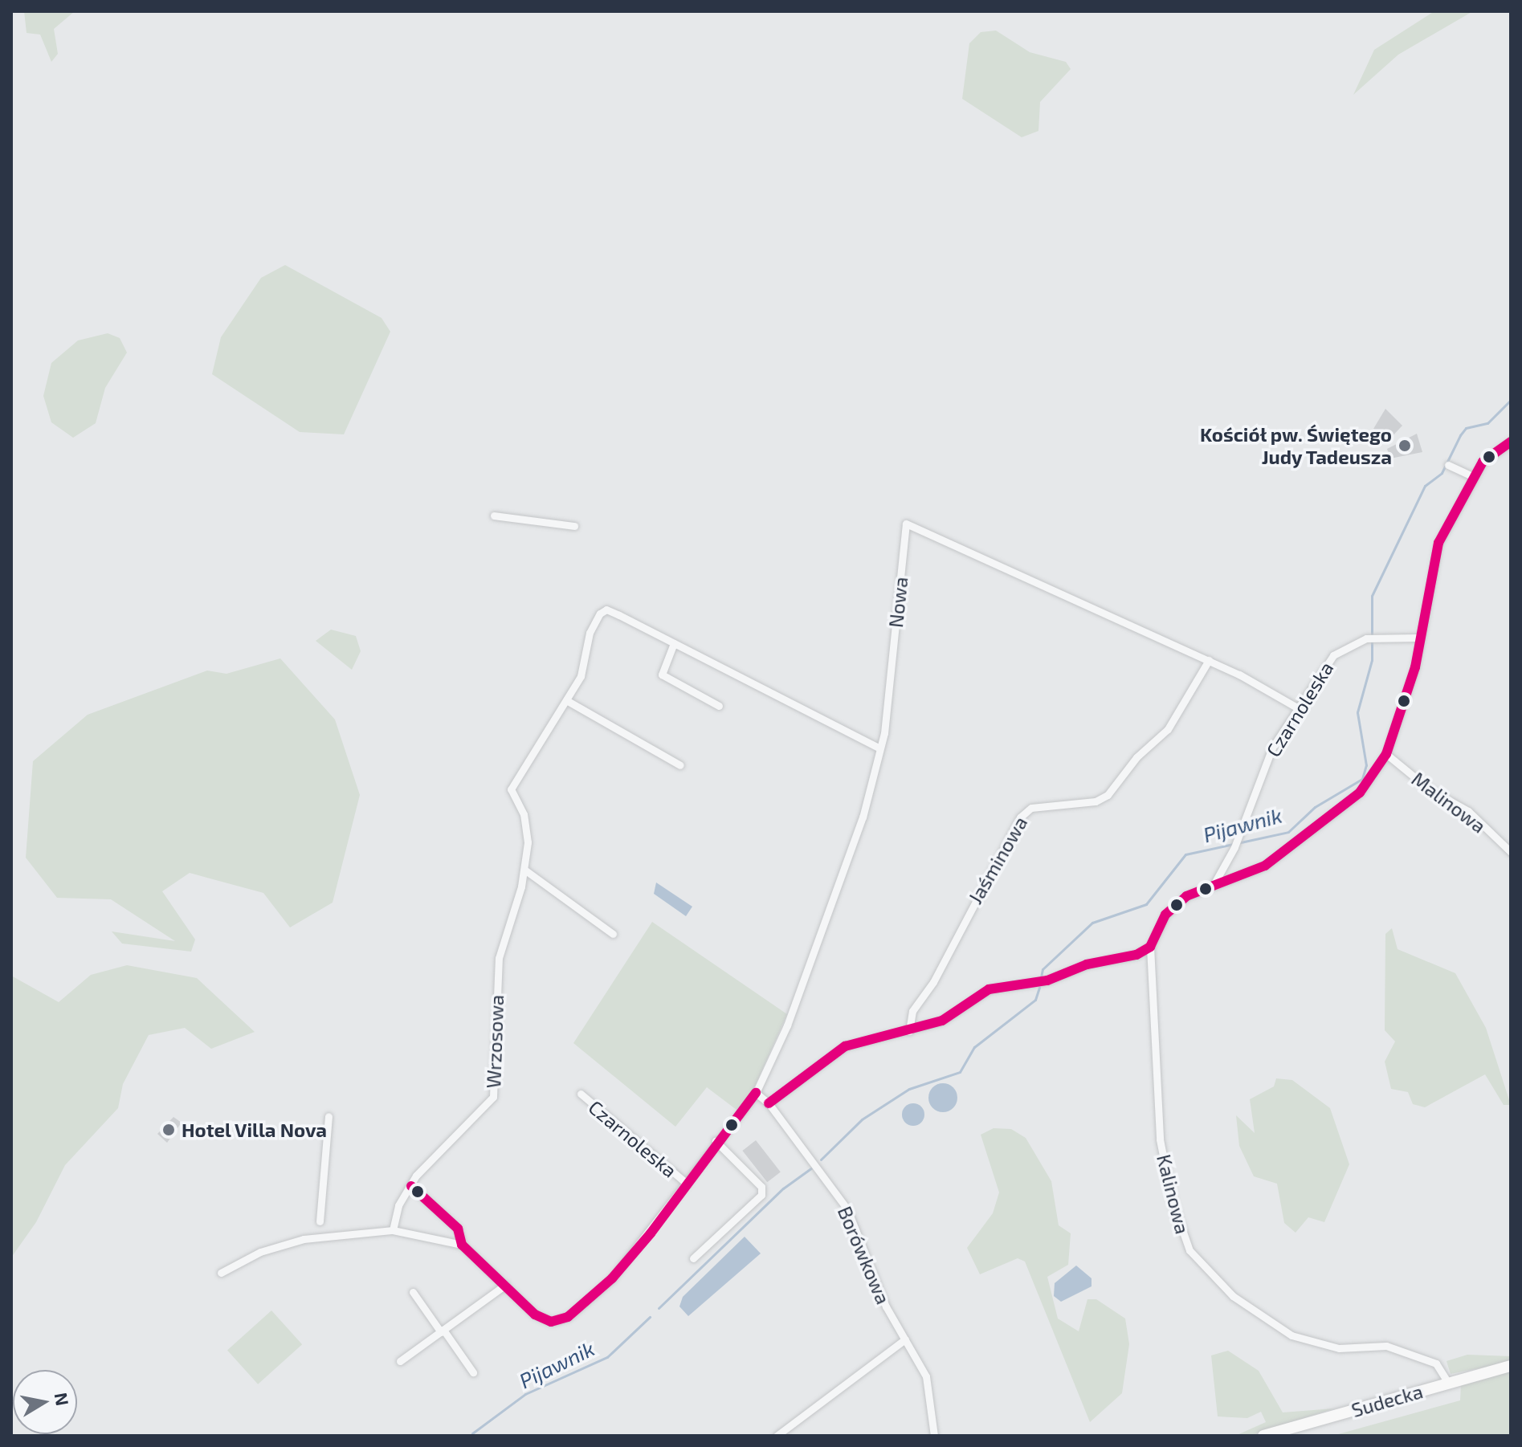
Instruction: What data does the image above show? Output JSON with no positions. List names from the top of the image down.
{
  "streets": {
    "main road": ["Sudecka"],
    "street": [
      "Nowa",
      "Czarnoleska",
      "Malinowa",
      "Jaśminowa",
      "Wrzosowa",
      "Kalinowa",
      "Borówkowa"
    ]
  },
  "crossings": [
    ["Nowa", "Czarnoleska"],
    ["Nowa", "Jaśminowa"],
    ["Nowa", "Wrzosowa"],
    ["Nowa", "Borówkowa"],
    ["Czarnoleska", "Borówkowa"],
    ["Kalinowa", "Sudecka"]
  ],
  "water": ["Pijawnik"],
  "places": ["Kościół pw. Świętego Judy Tadeusza", "Hotel Villa Nova"],
  "north": "right"
}
